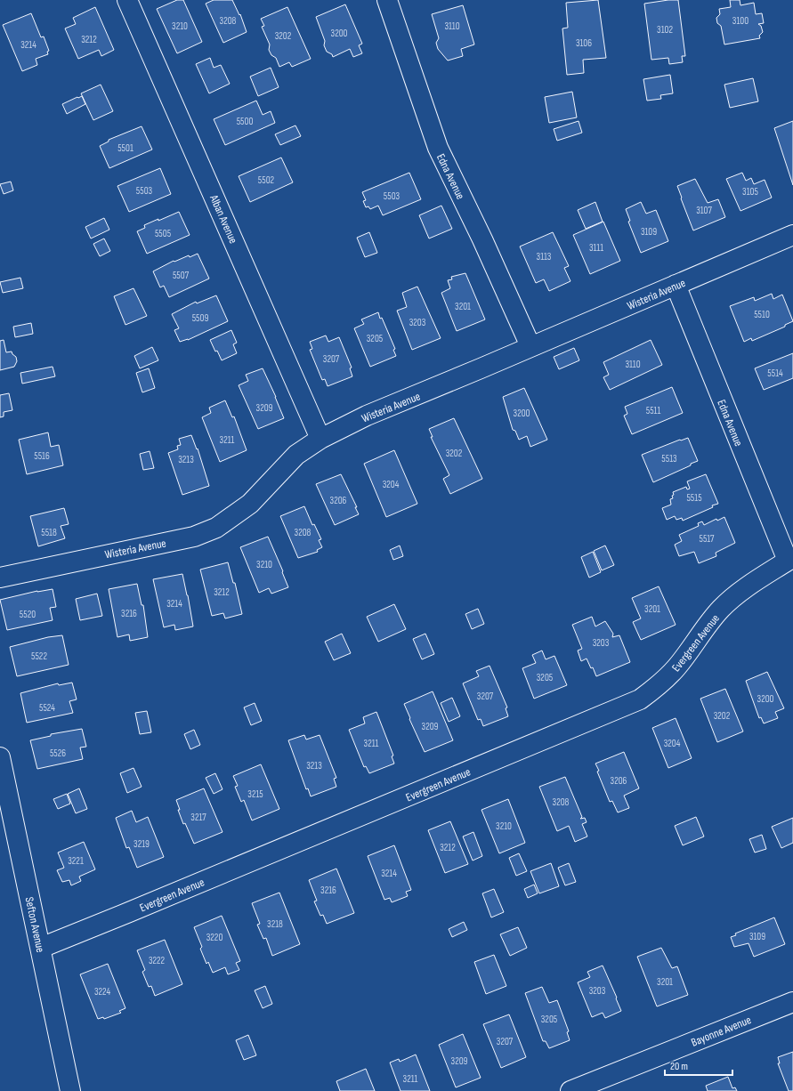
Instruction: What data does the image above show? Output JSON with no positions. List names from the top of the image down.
{
  "streets": {
    "street": [
      "Edna Avenue",
      "Alban Avenue",
      "Wisteria Avenue",
      "Evergreen Avenue",
      "Sefton Avenue",
      "Bayonne Avenue"
    ]
  },
  "crossings": [
    ["Edna Avenue", "Wisteria Avenue"],
    ["Edna Avenue", "Evergreen Avenue"],
    ["Alban Avenue", "Wisteria Avenue"],
    ["Evergreen Avenue", "Sefton Avenue"]
  ],
  "house_numbers": [
    "3208",
    "3100",
    "3210",
    "3110",
    "3102",
    "3200",
    "3202",
    "3212",
    "3106",
    "3214",
    "5500",
    "5501",
    "5502",
    "5503",
    "3105",
    "5503",
    "3107",
    "3109",
    "5505",
    "3111",
    "3113",
    "5507",
    "3201",
    "5510",
    "5509",
    "3203",
    "3205",
    "3207",
    "3110",
    "5514",
    "3209",
    "5511",
    "3200",
    "3211",
    "3202",
    "5516",
    "5513",
    "3213",
    "3204",
    "5515",
    "3206",
    "5518",
    "3208",
    "5517",
    "3210",
    "3212",
    "3214",
    "3201",
    "3216",
    "5520",
    "3203",
    "5522",
    "3205",
    "3207",
    "3200",
    "5524",
    "3202",
    "3209",
    "3211",
    "3204",
    "5526",
    "3213",
    "3206",
    "3215",
    "3208",
    "3217",
    "3210",
    "3219",
    "3212",
    "3221",
    "3214",
    "3216",
    "3218",
    "3109",
    "3220",
    "3222",
    "3201",
    "3203",
    "3224",
    "3205",
    "3207",
    "3209",
    "3211"
  ],
  "scale_bar": "20 m"
}
